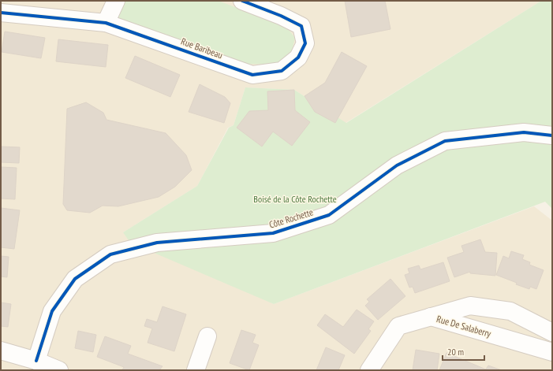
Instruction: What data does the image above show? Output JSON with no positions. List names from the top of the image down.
{
  "streets": {
    "street": ["Rue Baribeau", "Côte Rochette", "Rue De Salaberry"]
  },
  "parks": ["Boisé de la Côte Rochette"],
  "scale_bar": "20 m"
}
